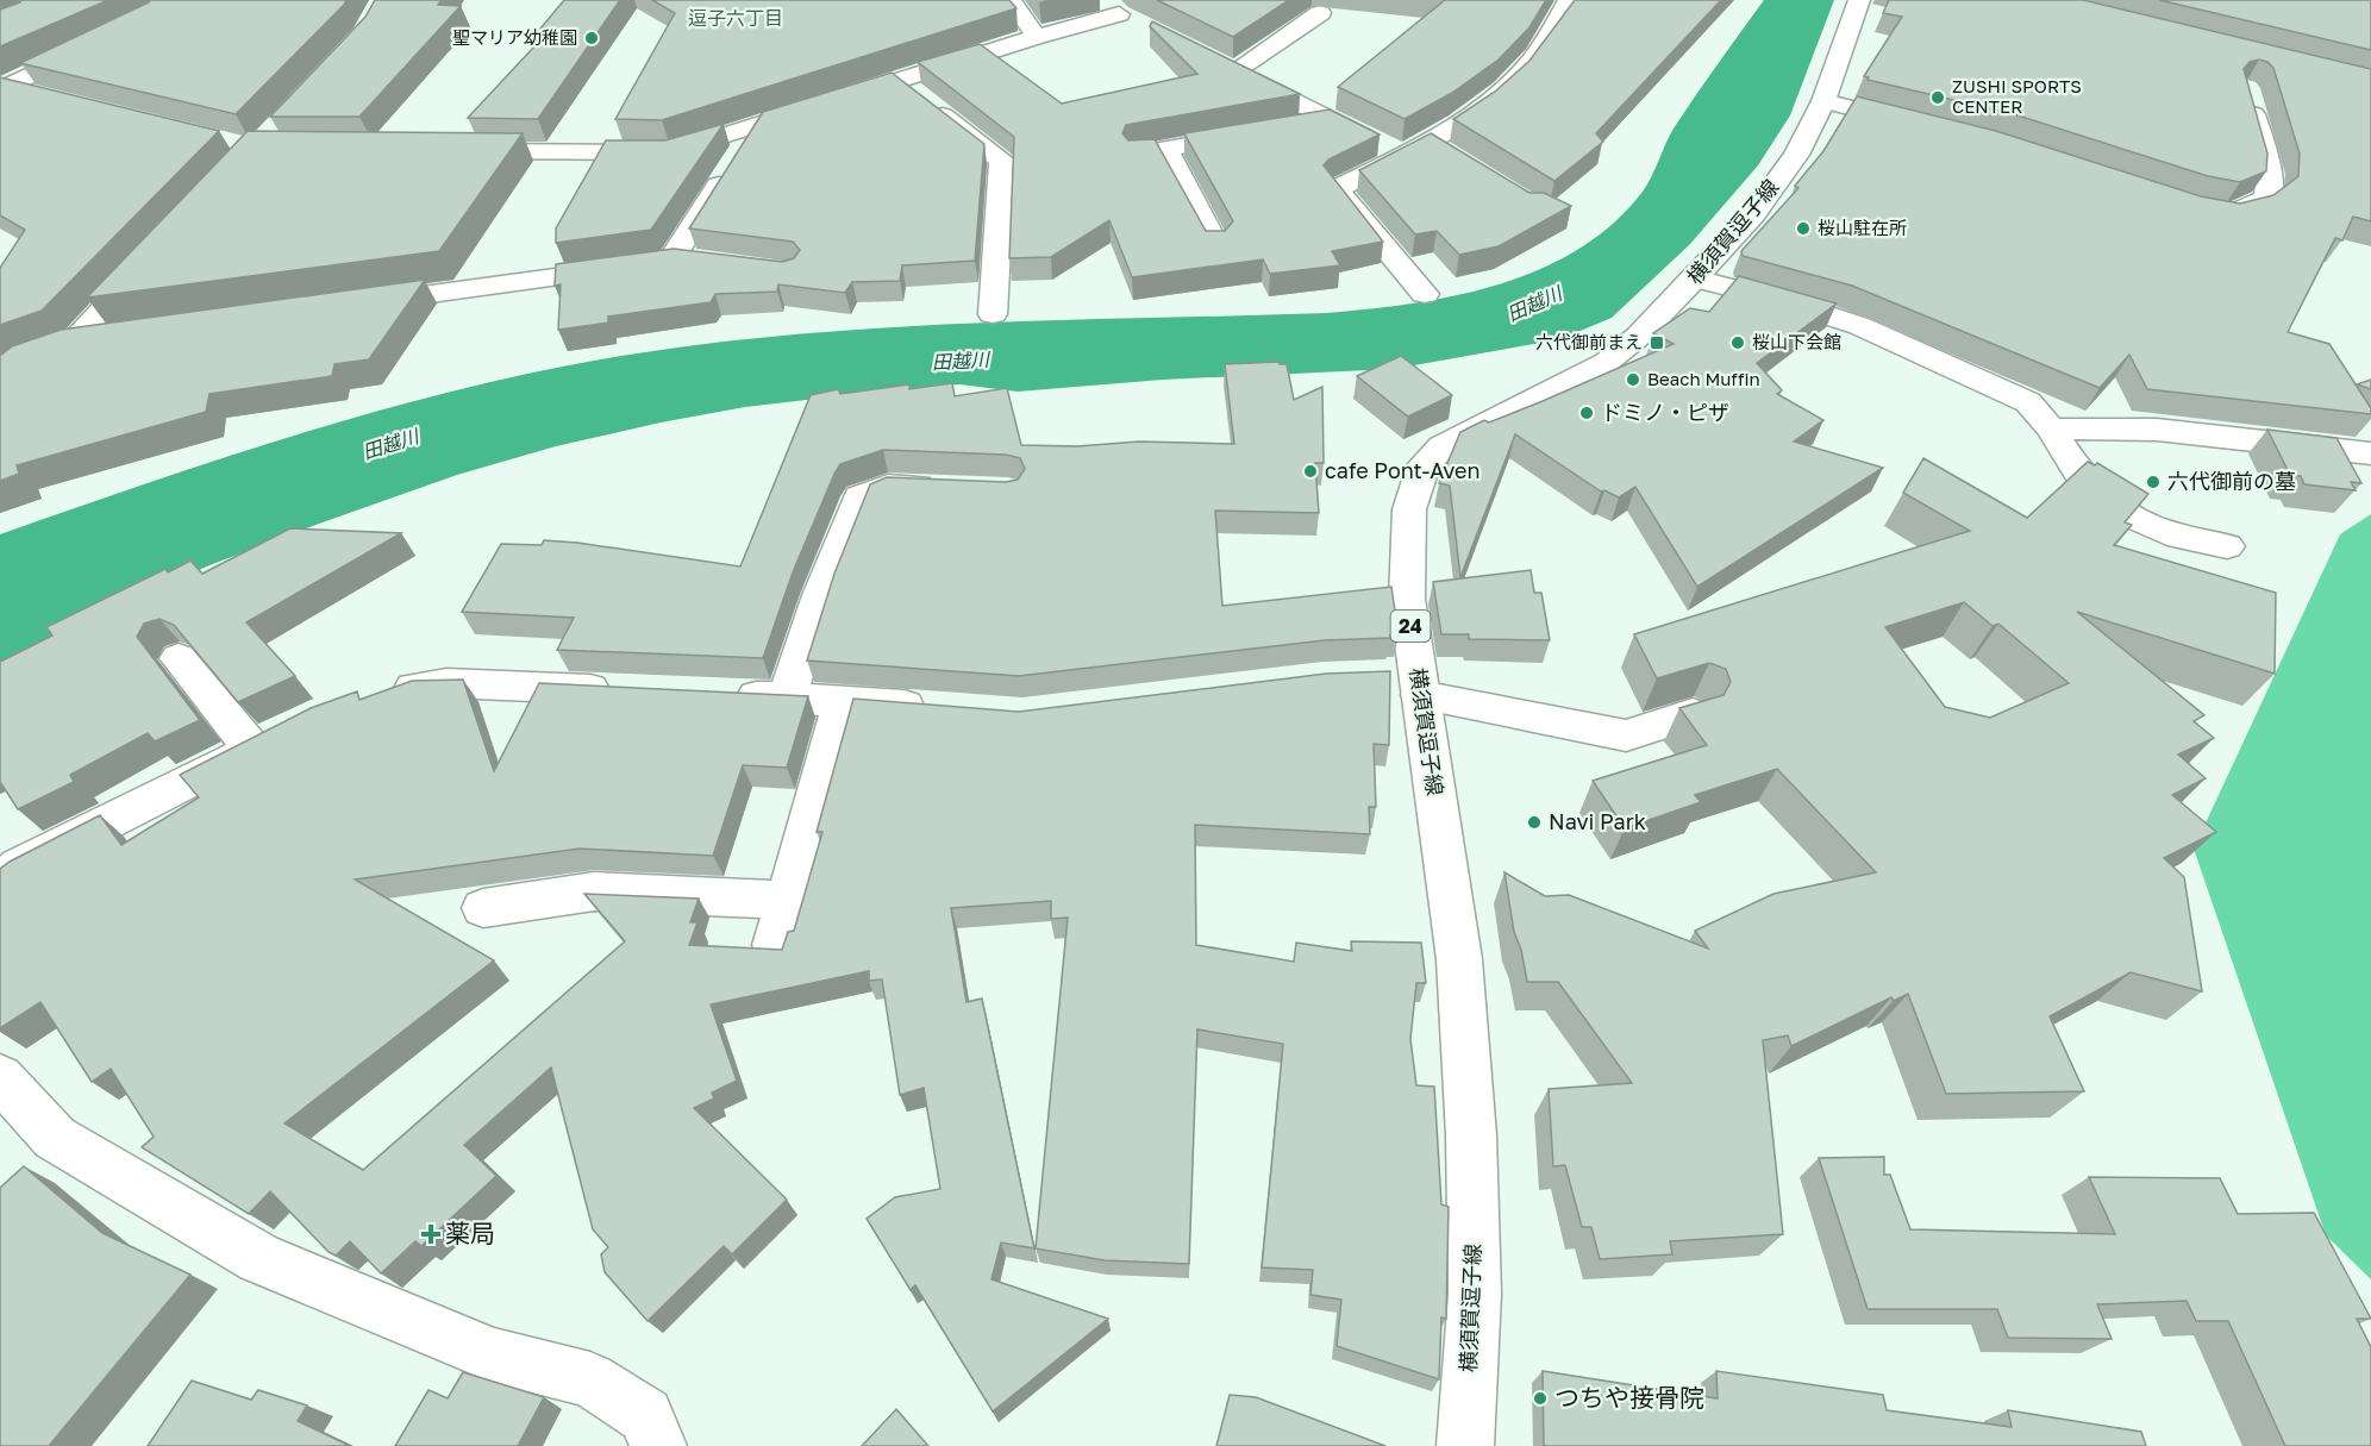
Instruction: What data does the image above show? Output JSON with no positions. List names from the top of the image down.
{
  "streets": {
    "street": ["横須賀逗子線", "24"]
  },
  "districts": ["逗子六丁目"],
  "water": ["田越川"],
  "places": {
    "other": [
      "聖マリア幼稚園",
      "ZUSHI SPORTS CENTER",
      "桜山駐在所",
      "桜山下会館",
      "Beach Muffin",
      "ドミノ・ピザ",
      "cafe Pont-Aven",
      "六代御前の墓",
      "Navi Park",
      "つちや接骨院"
    ],
    "transit": ["六代御前まえ"],
    "health": ["薬局"]
  }
}
